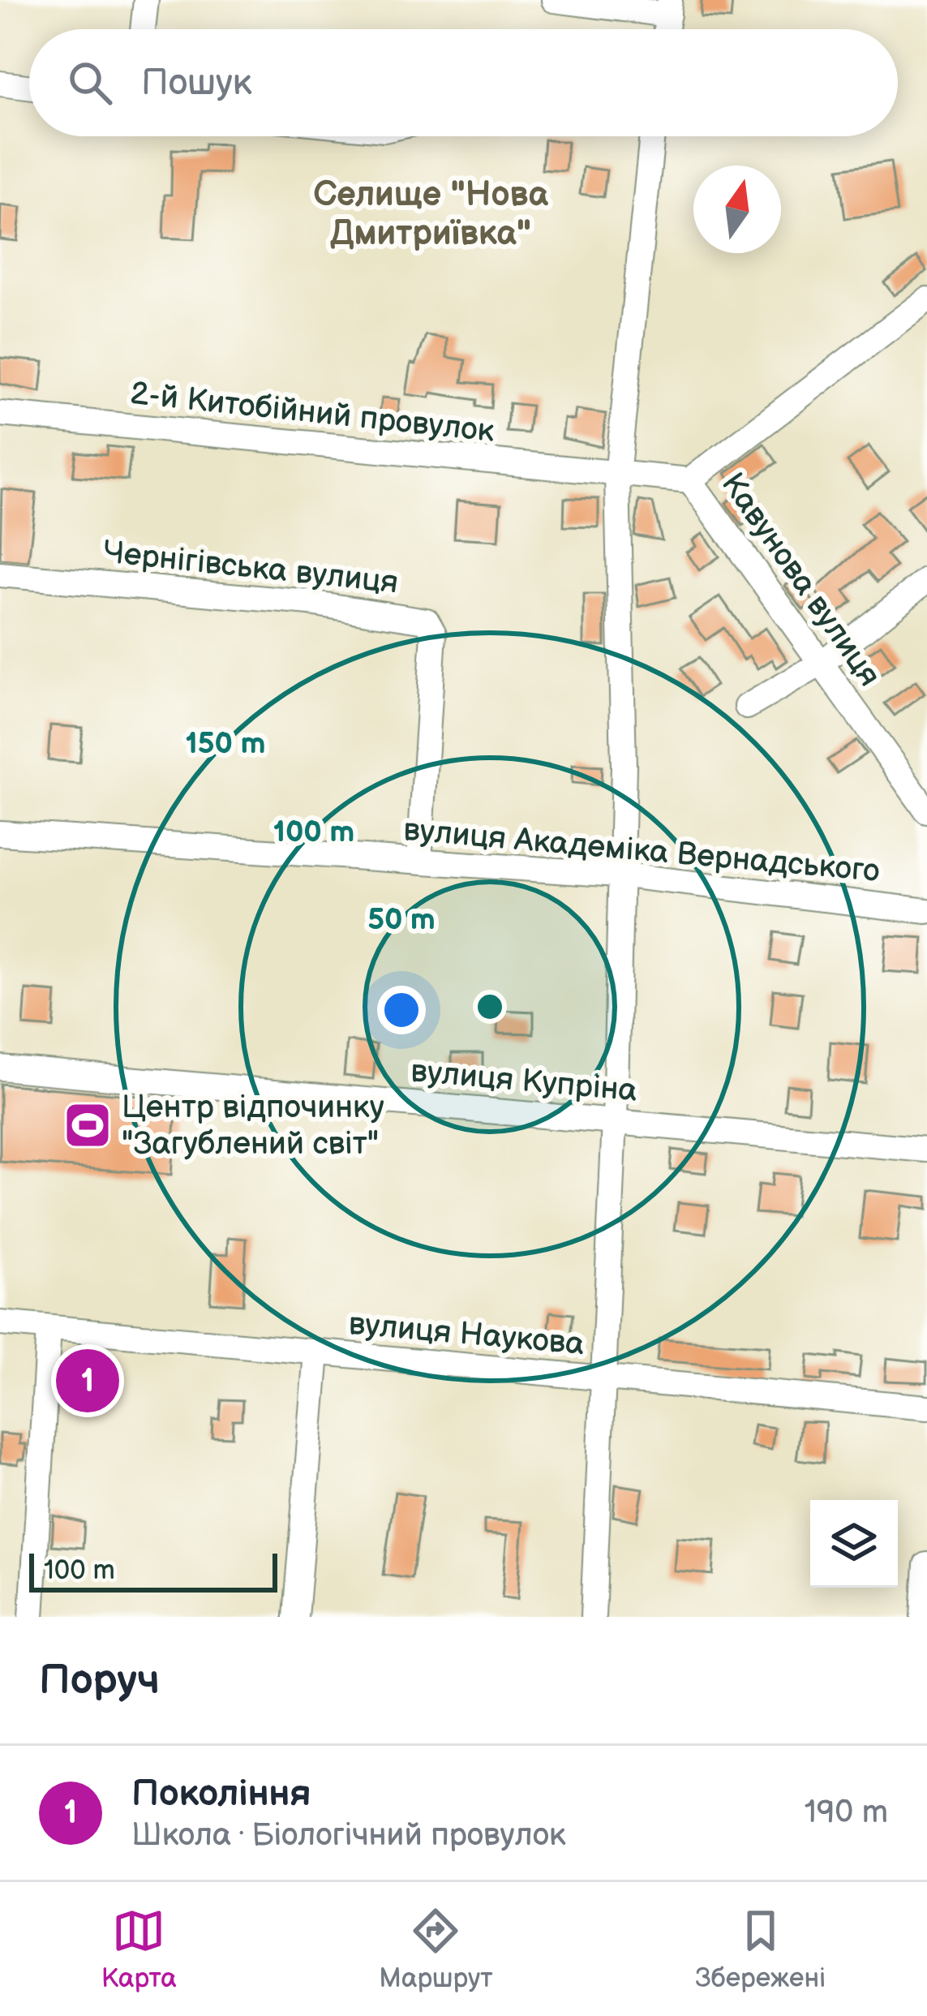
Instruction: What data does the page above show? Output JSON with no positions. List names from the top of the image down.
{
  "streets": {
    "street": [
      "2-й Китобійний провулок",
      "Чернігівська вулиця",
      "Кавунова вулиця",
      "вулиця Академіка Вернадського",
      "вулиця Купріна",
      "вулиця Наукова"
    ]
  },
  "crossings": [
    ["2-й Китобійний провулок", "Кавунова вулиця"],
    ["Чернігівська вулиця", "вулиця Академіка Вернадського"]
  ],
  "districts": ["Селище \"Нова Дмитриївка\""],
  "places": {
    "sports": ["Центр відпочинку \"Загублений світ\""]
  },
  "scale_bar": "100 m",
  "north": "top",
  "page": {
    "search": "Пошук",
    "pins": "1",
    "scale": "100 m",
    "heading": "Поруч",
    "list": [
      {
        "mark": "1",
        "name": "Покоління",
        "note": "Школа · Біологічний провулок",
        "value": "190 m"
      }
    ],
    "nav": ["Карта", "Маршрут", "Збережені"]
  },
  "rings": ["150 m", "100 m", "50 m"]
}
